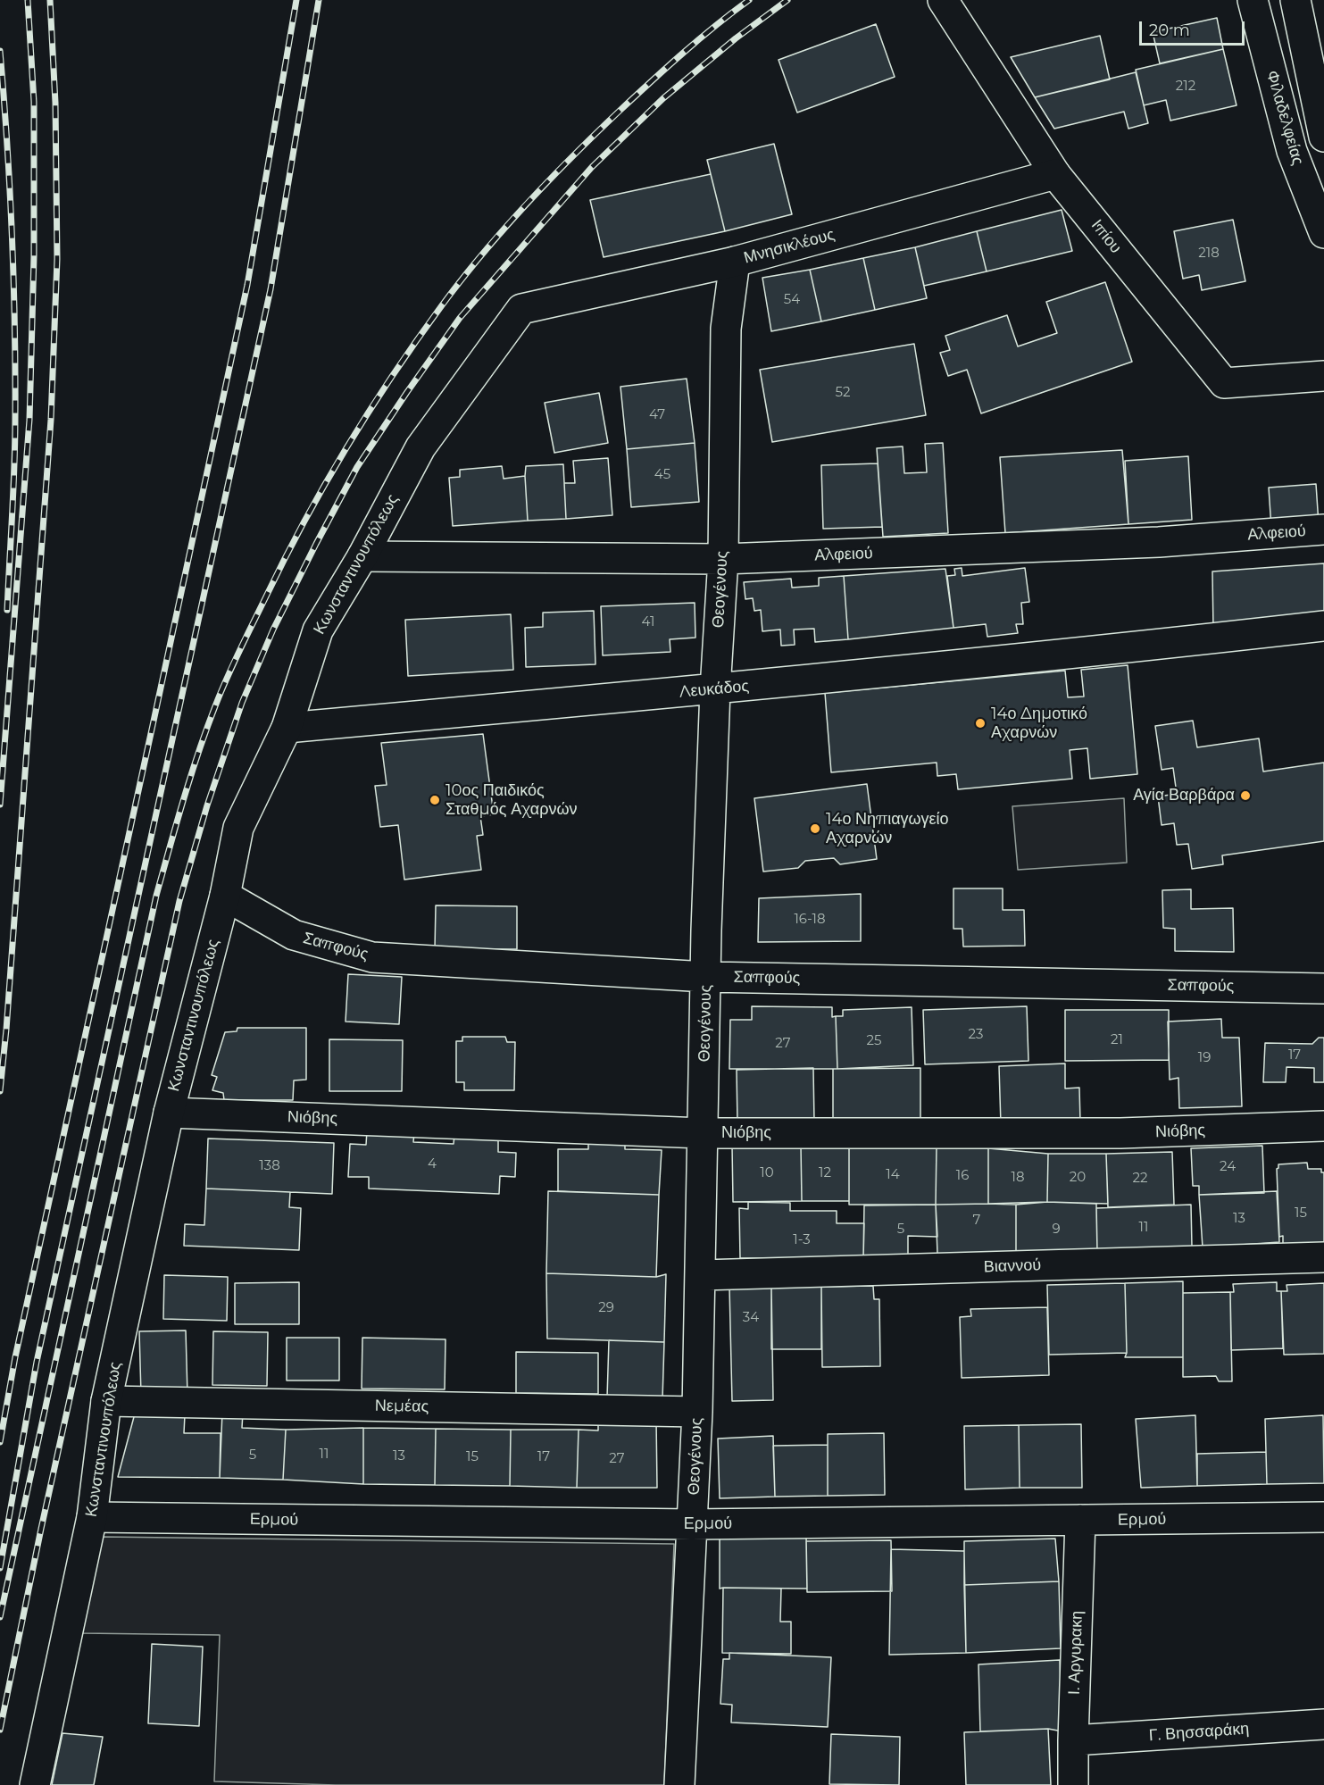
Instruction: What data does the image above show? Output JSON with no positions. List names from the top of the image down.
{
  "streets": {
    "street": [
      "Φιλαδελφείας",
      "Ιπίου",
      "Μνησικλέους",
      "Αλφειού",
      "Κωνσταντινουπόλεως",
      "Θεογένους",
      "Λευκάδος",
      "Σαπφούς",
      "Νιόβης",
      "Βιαννού",
      "Νεμέας",
      "Ερμού",
      "Ι. Αργυρακη",
      "Γ. Βησσαράκη"
    ]
  },
  "crossings": [
    ["Ιπίου", "Μνησικλέους"],
    ["Μνησικλέους", "Κωνσταντινουπόλεως"],
    ["Μνησικλέους", "Θεογένους"],
    ["Αλφειού", "Κωνσταντινουπόλεως"],
    ["Αλφειού", "Θεογένους"],
    ["Κωνσταντινουπόλεως", "Λευκάδος"],
    ["Κωνσταντινουπόλεως", "Σαπφούς"],
    ["Κωνσταντινουπόλεως", "Νιόβης"],
    ["Κωνσταντινουπόλεως", "Νεμέας"],
    ["Κωνσταντινουπόλεως", "Ερμού"],
    ["Θεογένους", "Λευκάδος"],
    ["Θεογένους", "Σαπφούς"],
    ["Θεογένους", "Νιόβης"],
    ["Θεογένους", "Βιαννού"],
    ["Θεογένους", "Νεμέας"],
    ["Θεογένους", "Ερμού"],
    ["Ερμού", "Ι. Αργυρακη"],
    ["Ι. Αργυρακη", "Γ. Βησσαράκη"]
  ],
  "places": [
    "14ο Δημοτικό Αχαρνών",
    "Αγία Βαρβάρα",
    "10ος Παιδικός Σταθμός Αχαρνών",
    "14ο Νηπιαγωγείο Αχαρνών"
  ],
  "house_numbers": [
    "212",
    "218",
    "54",
    "52",
    "47",
    "45",
    "41",
    "16-18",
    "23",
    "21",
    "25",
    "27",
    "17",
    "19",
    "4",
    "138",
    "24",
    "10",
    "12",
    "14",
    "16",
    "18",
    "20",
    "22",
    "15",
    "13",
    "7",
    "11",
    "5",
    "9",
    "1-3",
    "29",
    "34",
    "11",
    "5",
    "13",
    "15",
    "17",
    "27"
  ],
  "scale_bar": "20 m"
}
